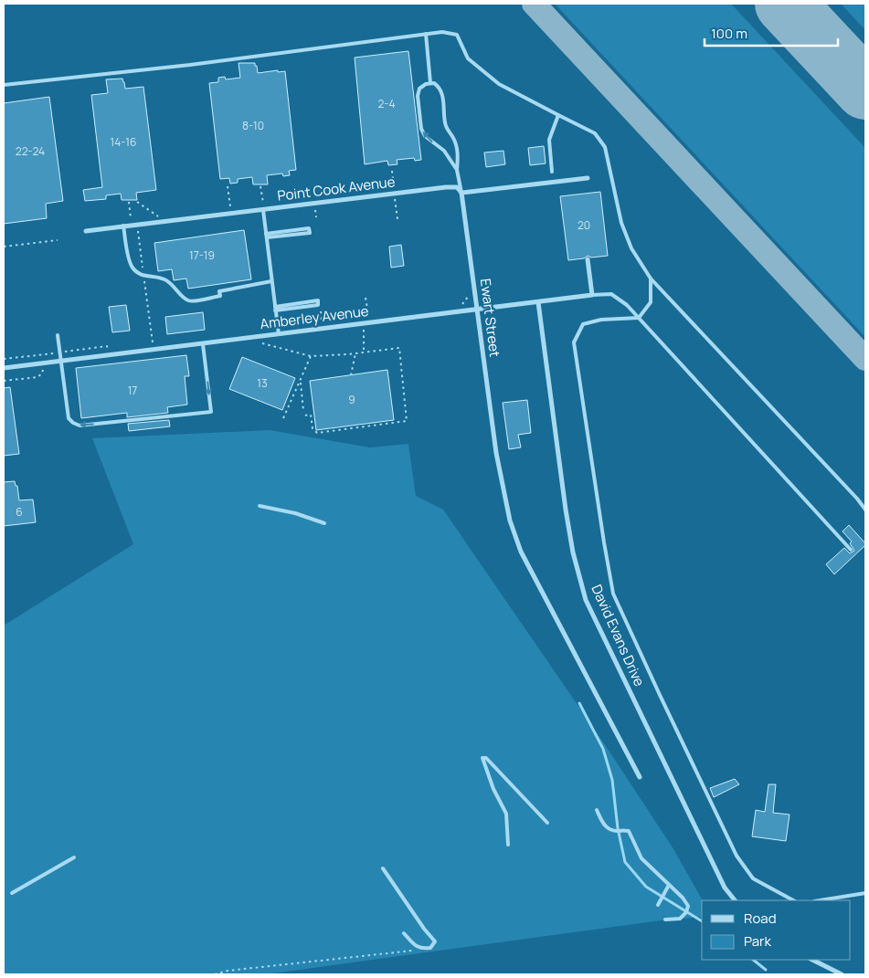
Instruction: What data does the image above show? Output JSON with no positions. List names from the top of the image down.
{
  "streets": {
    "street": [
      "Point Cook Avenue",
      "Amberley Avenue",
      "Ewart Street",
      "David Evans Drive"
    ]
  },
  "crossings": [
    ["Point Cook Avenue", "Ewart Street"],
    ["Amberley Avenue", "Ewart Street"],
    ["Amberley Avenue", "David Evans Drive"]
  ],
  "house_numbers": [
    "2-4",
    "8-10",
    "14-16",
    "22-24",
    "20",
    "17-19",
    "13",
    "17",
    "9",
    "6"
  ],
  "legend": ["Road", "Park"],
  "scale_bar": "100 m"
}
